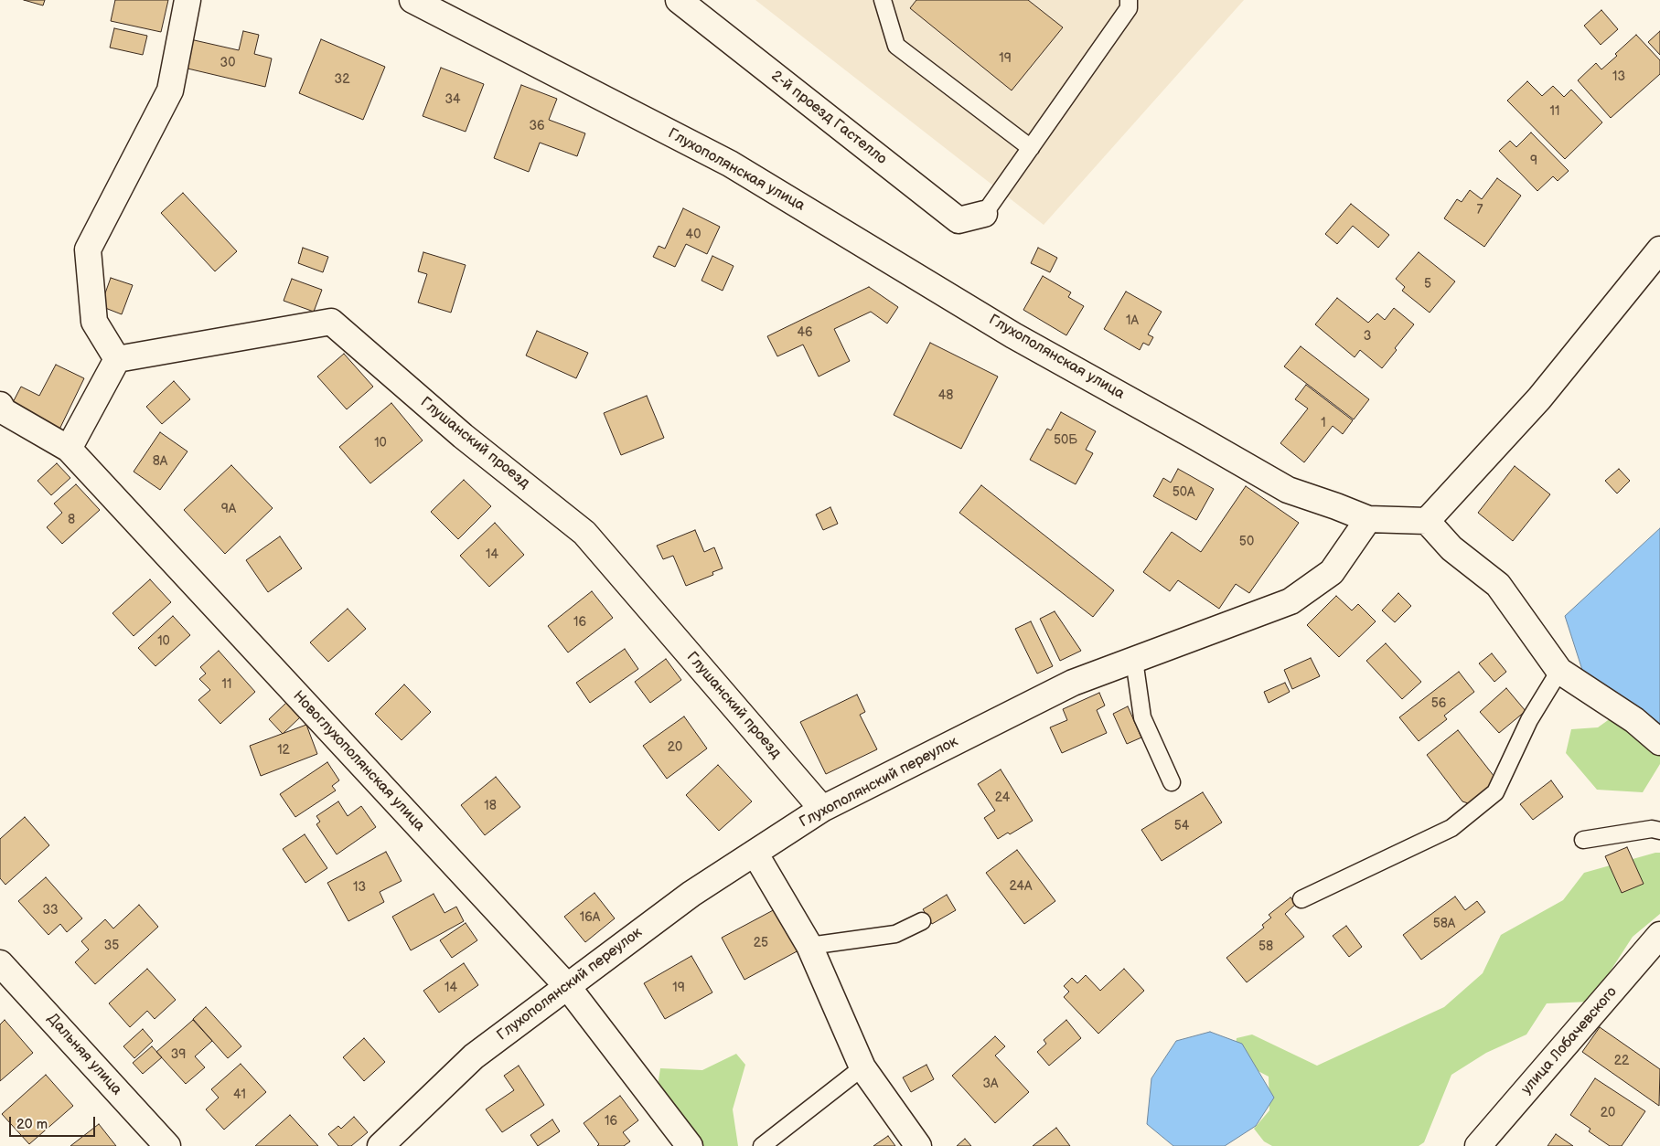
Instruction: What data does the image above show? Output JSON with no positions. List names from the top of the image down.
{
  "streets": {
    "street": [
      "2-й проезд Гастелло",
      "Глухополянская улица",
      "Глушанский проезд",
      "Новоглухополянская улица",
      "Глухополянский переулок",
      "улица Лобачевского",
      "Дальняя улица"
    ]
  },
  "crossings": [
    ["Глухополянская улица", "Глухополянский переулок"],
    ["Глушанский проезд", "Глухополянский переулок"],
    ["Новоглухополянская улица", "Глухополянский переулок"]
  ],
  "house_numbers": [
    "19",
    "30",
    "13",
    "32",
    "34",
    "11",
    "36",
    "9",
    "7",
    "40",
    "5",
    "1А",
    "46",
    "3",
    "48",
    "1",
    "50Б",
    "10",
    "8А",
    "50А",
    "9А",
    "8",
    "50",
    "14",
    "16",
    "10",
    "11",
    "56",
    "20",
    "12",
    "24",
    "18",
    "54",
    "24А",
    "13",
    "33",
    "16А",
    "58А",
    "25",
    "35",
    "58",
    "14",
    "19",
    "39",
    "22",
    "3А",
    "41",
    "20",
    "16"
  ],
  "scale_bar": "20 m"
}
